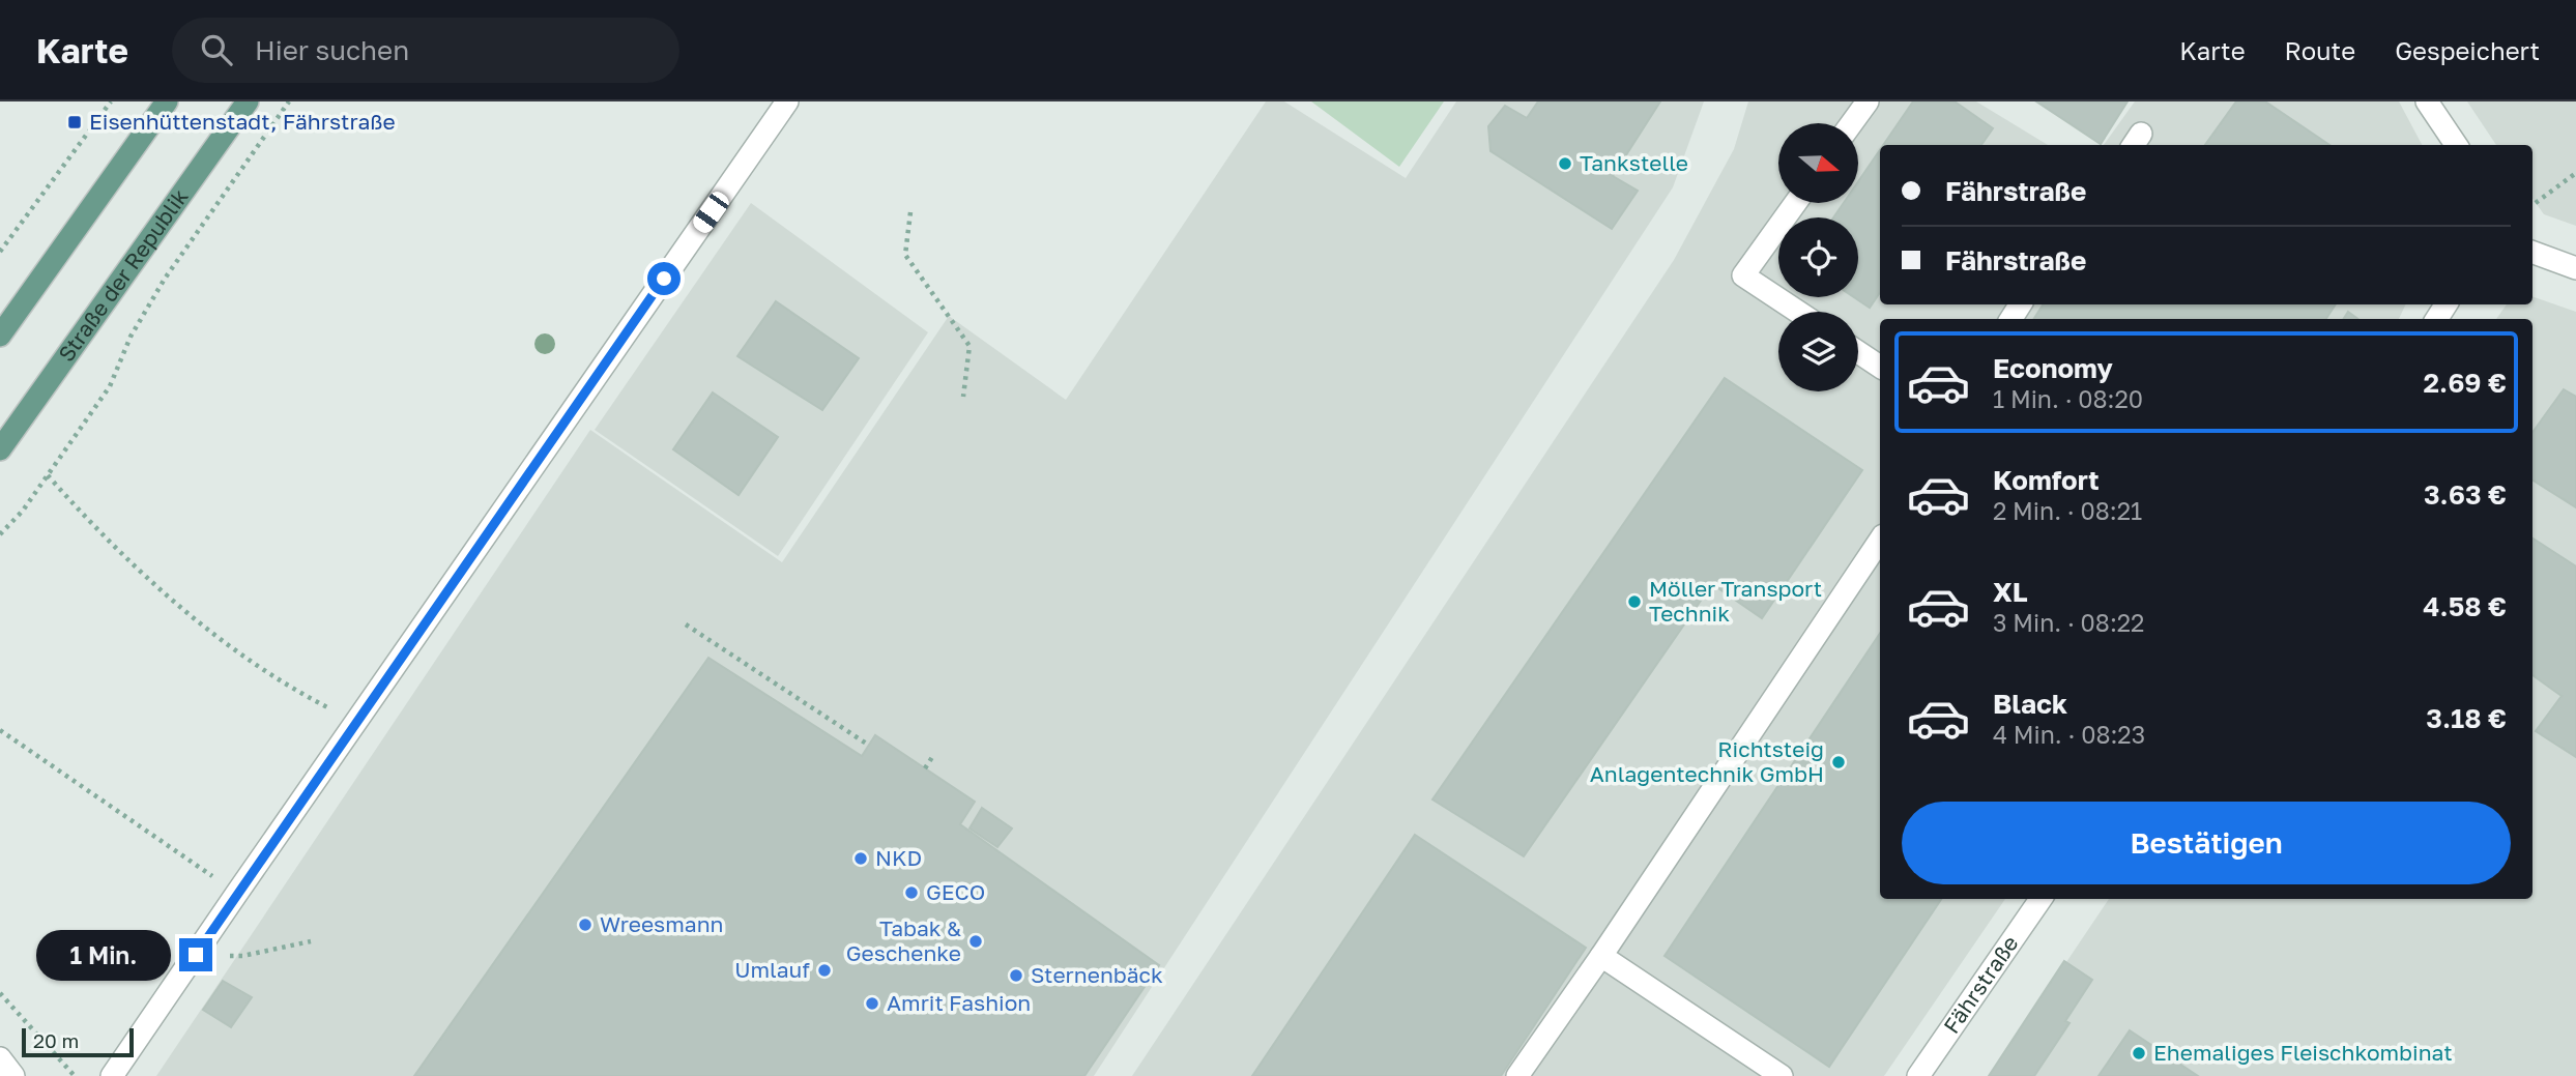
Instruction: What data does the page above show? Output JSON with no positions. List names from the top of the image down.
{
  "streets": {
    "main road": ["Straße der Republik"],
    "street": ["Fährstraße"]
  },
  "places": {
    "transit": ["Eisenhüttenstadt, Fährstraße"],
    "other": [
      "Tankstelle",
      "Möller Transport Technik",
      "Richtsteig Anlagentechnik GmbH",
      "NKD",
      "GECO",
      "Wreesmann",
      "Tabak & Geschenke",
      "Umlauf",
      "Sternenbäck",
      "Amrit Fashion",
      "Ehemaliges Fleischkombinat"
    ]
  },
  "scale_bar": "20 m",
  "north": "right",
  "page": {
    "header": "Karte",
    "search": "Hier suchen",
    "nav": ["Karte", "Route", "Gespeichert"],
    "banner": ["Fährstraße", "Fährstraße"],
    "list": [
      {
        "name": "Economy",
        "note": "1 Min. · 08:20",
        "value": "2.69 €"
      },
      {
        "name": "Komfort",
        "note": "2 Min. · 08:21",
        "value": "3.63 €"
      },
      {
        "name": "XL",
        "note": "3 Min. · 08:22",
        "value": "4.58 €"
      },
      {
        "name": "Black",
        "note": "4 Min. · 08:23",
        "value": "3.18 €"
      }
    ],
    "buttons": "Bestätigen",
    "bubble": "1 Min.",
    "scale": "20 m"
  }
}
